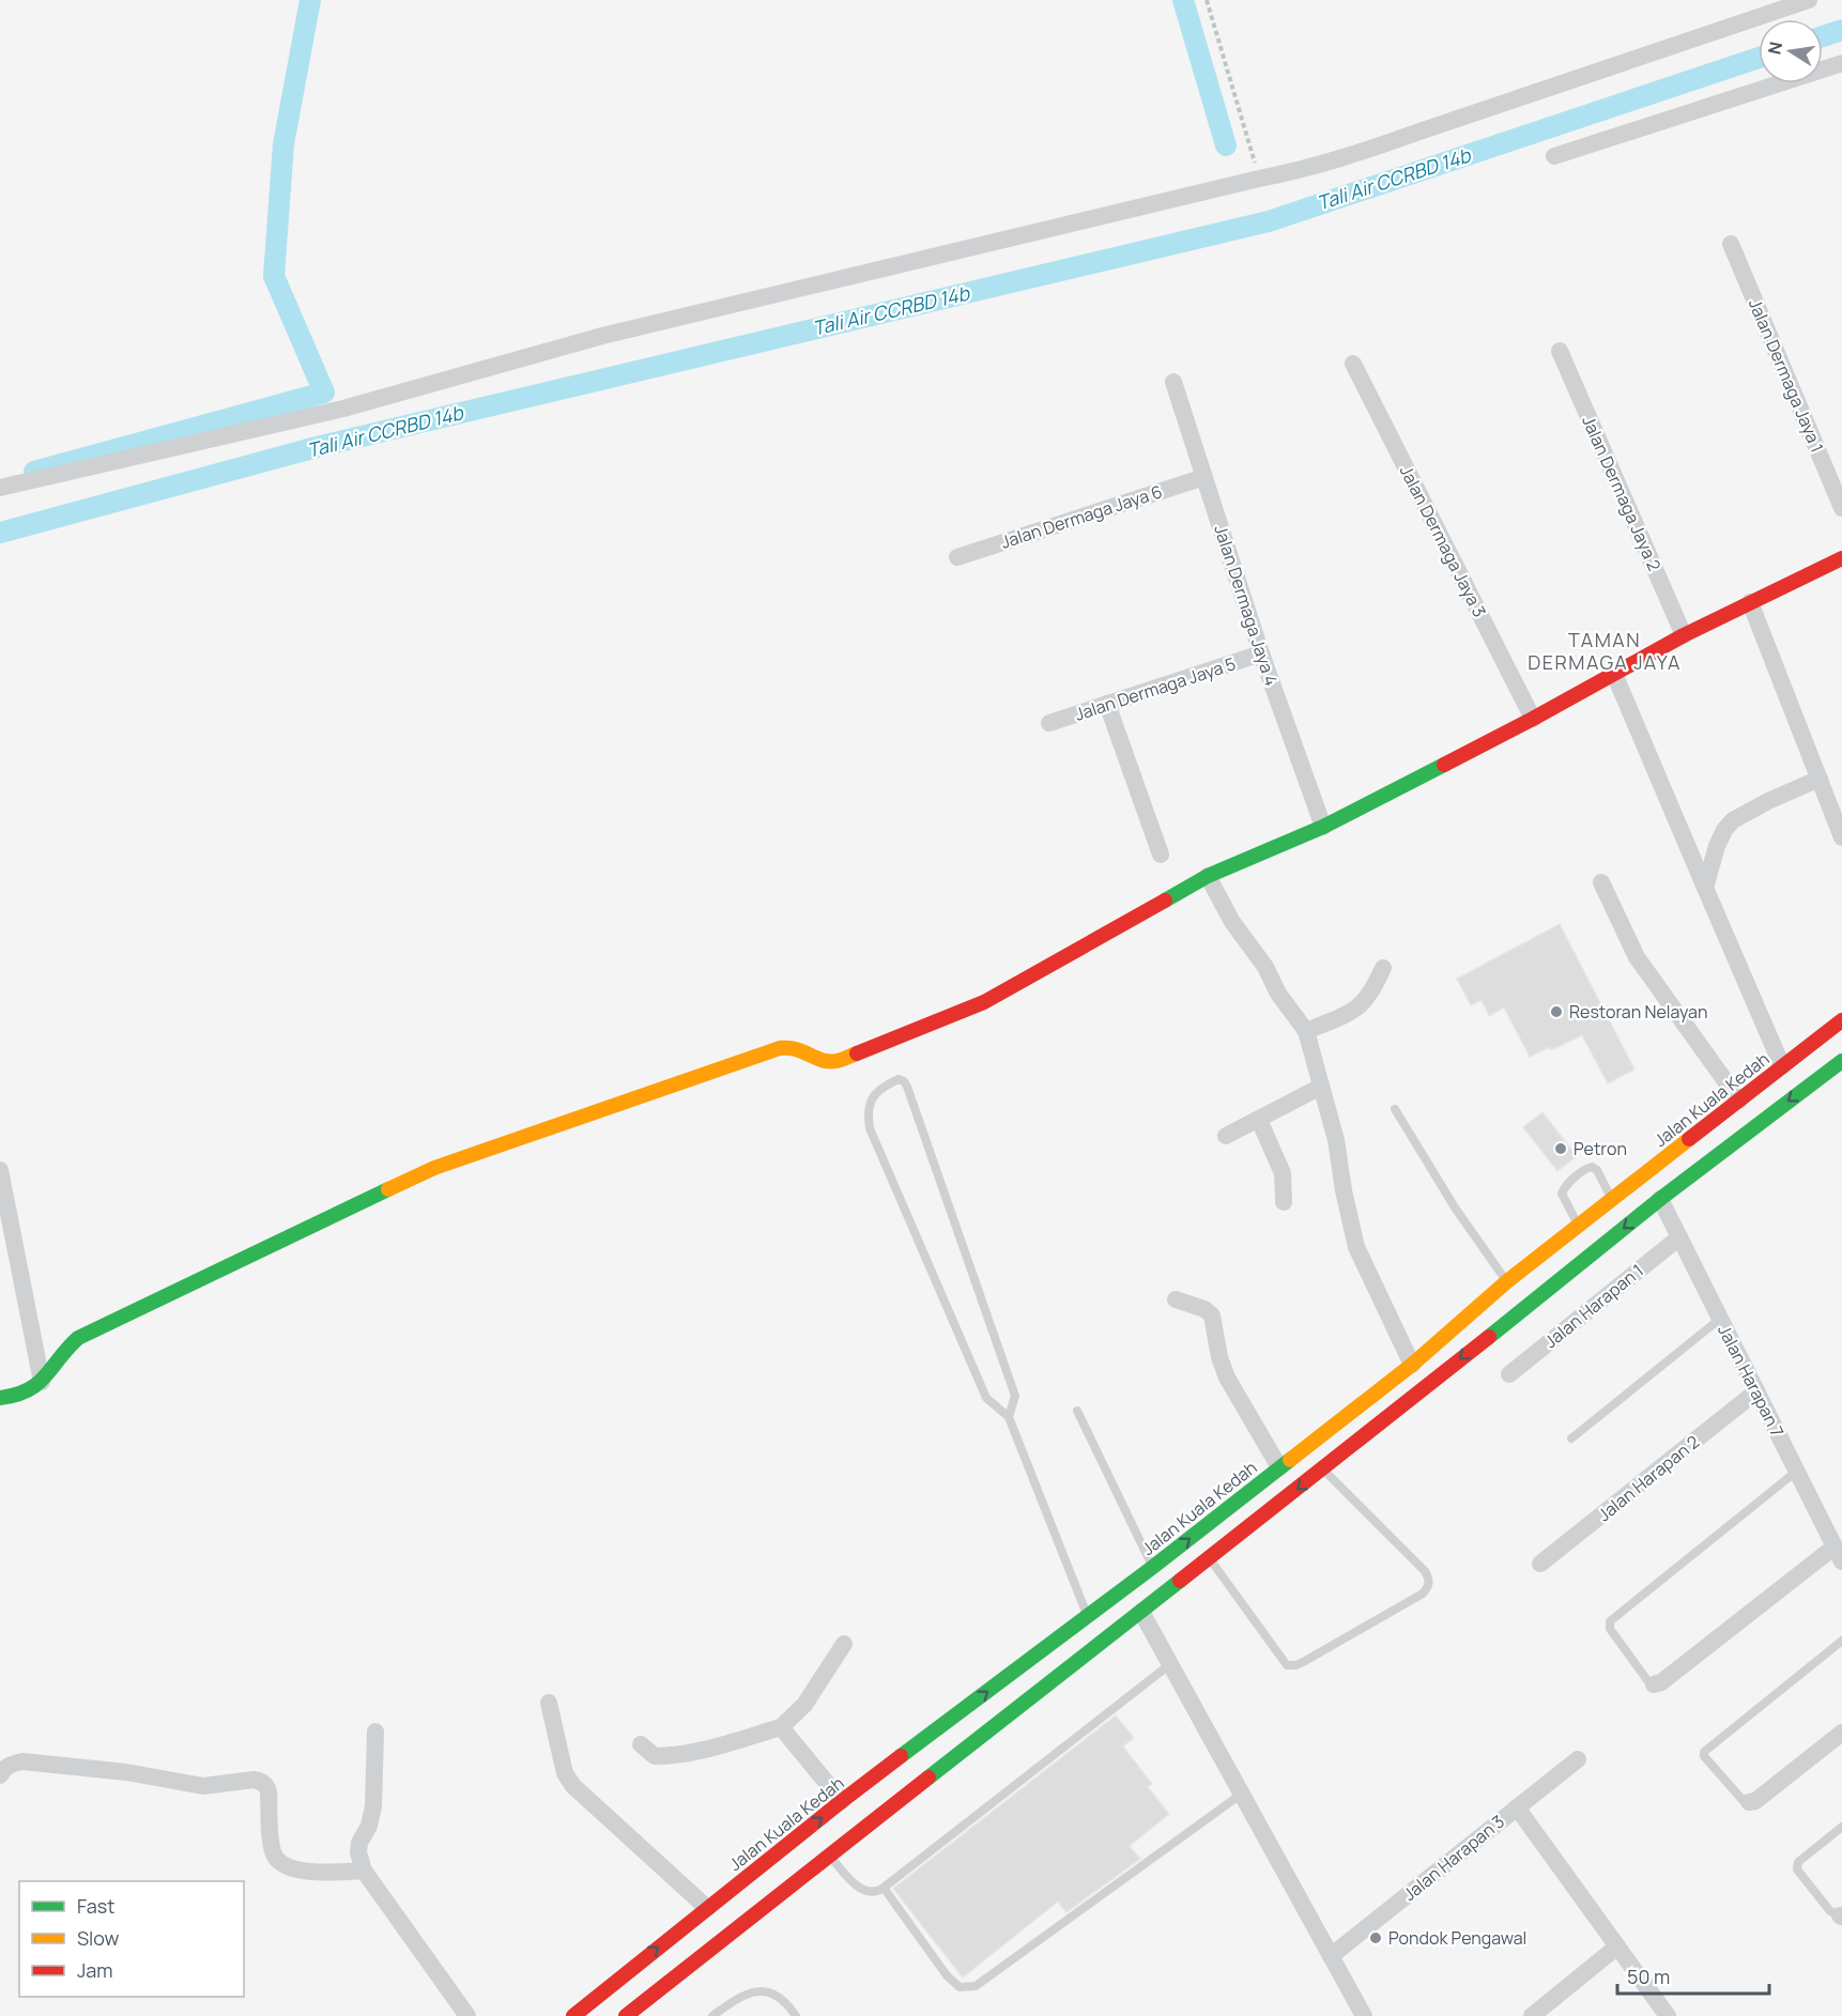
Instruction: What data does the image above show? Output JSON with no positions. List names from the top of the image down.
{
  "streets": {
    "main road": ["Jalan Kuala Kedah"],
    "street": [
      "Jalan Dermaga Jaya 1",
      "Jalan Dermaga Jaya 2",
      "Jalan Dermaga Jaya 6",
      "Jalan Dermaga Jaya 3",
      "Jalan Dermaga Jaya 4",
      "Jalan Dermaga Jaya 5",
      "Jalan Harapan 1",
      "Jalan Harapan 7",
      "Jalan Harapan 2",
      "Jalan Harapan 3"
    ]
  },
  "crossings": [
    ["Jalan Dermaga Jaya 6", "Jalan Dermaga Jaya 4"],
    ["Jalan Dermaga Jaya 4", "Jalan Dermaga Jaya 5"],
    ["Jalan Harapan 1", "Jalan Harapan 7"],
    ["Jalan Harapan 7", "Jalan Harapan 2"]
  ],
  "districts": ["TAMAN DERMAGA JAYA"],
  "water": ["Tali Air CCRBD 14b"],
  "places": ["Restoran Nelayan", "Petron", "Pondok Pengawal"],
  "legend": ["Fast", "Slow", "Jam"],
  "scale_bar": "50 m",
  "north": "left"
}
